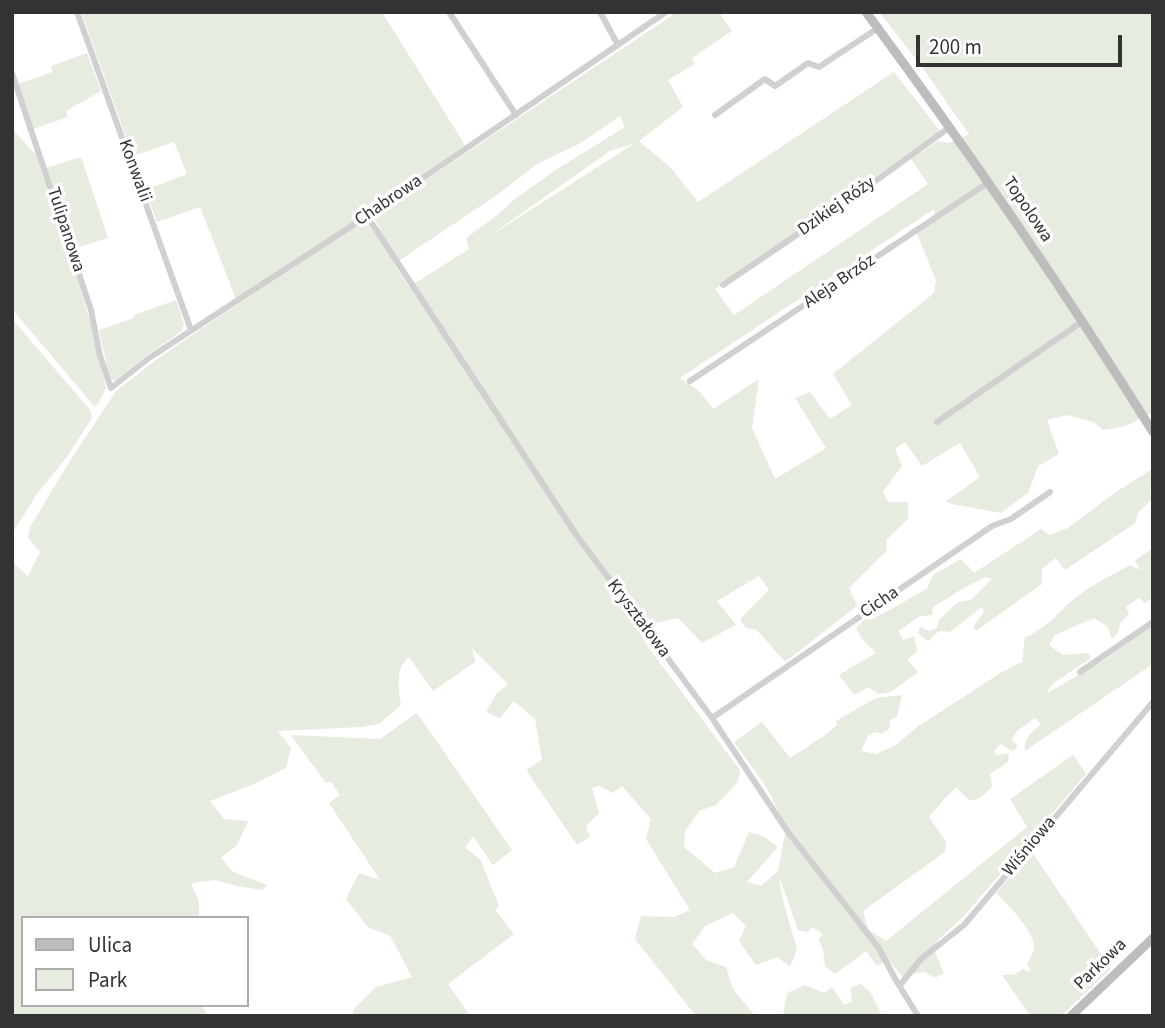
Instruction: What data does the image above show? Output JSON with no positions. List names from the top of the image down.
{
  "streets": {
    "street": [
      "Konwalii",
      "Chabrowa",
      "Dzikiej Róży",
      "Topolowa",
      "Tulipanowa",
      "Aleja Brzóz",
      "Cicha",
      "Kryształowa",
      "Wiśniowa",
      "Parkowa"
    ]
  },
  "crossings": [
    ["Konwalii", "Chabrowa"],
    ["Chabrowa", "Tulipanowa"],
    ["Chabrowa", "Kryształowa"],
    ["Dzikiej Róży", "Topolowa"],
    ["Topolowa", "Aleja Brzóz"],
    ["Cicha", "Kryształowa"],
    ["Kryształowa", "Wiśniowa"]
  ],
  "legend": ["Ulica", "Park"],
  "scale_bar": "200 m"
}
